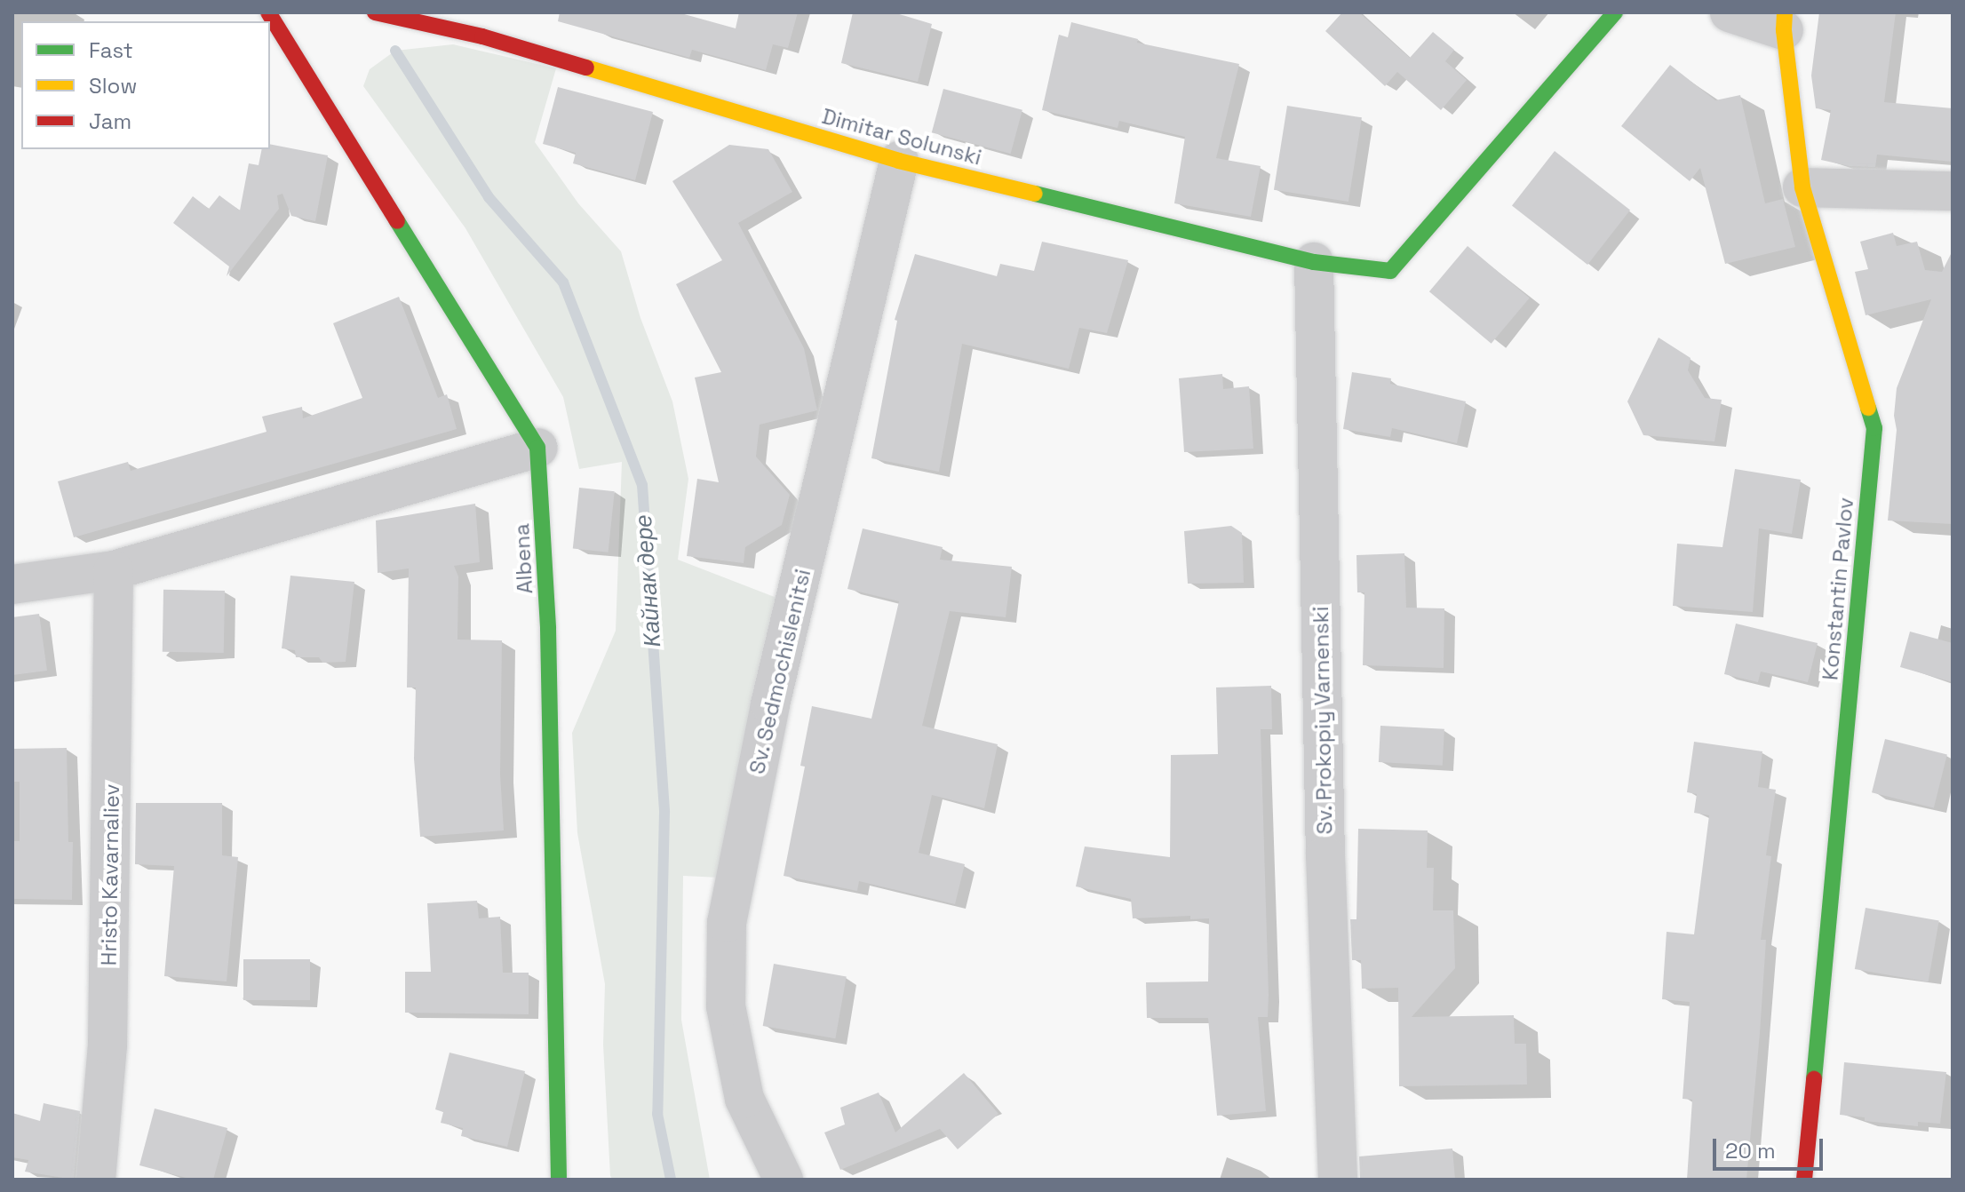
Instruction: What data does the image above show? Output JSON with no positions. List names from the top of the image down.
{
  "streets": {
    "street": [
      "Dimitar Solunski",
      "Albena",
      "Konstantin Pavlov",
      "Sv. Sedmochislenitsi",
      "Sv. Prokopiy Varnenski",
      "Hristo Kavarnaliev"
    ]
  },
  "crossings": [
    ["Dimitar Solunski", "Sv. Sedmochislenitsi"],
    ["Dimitar Solunski", "Sv. Prokopiy Varnenski"]
  ],
  "water": ["Кайнак дере"],
  "legend": ["Fast", "Slow", "Jam"],
  "scale_bar": "20 m"
}
